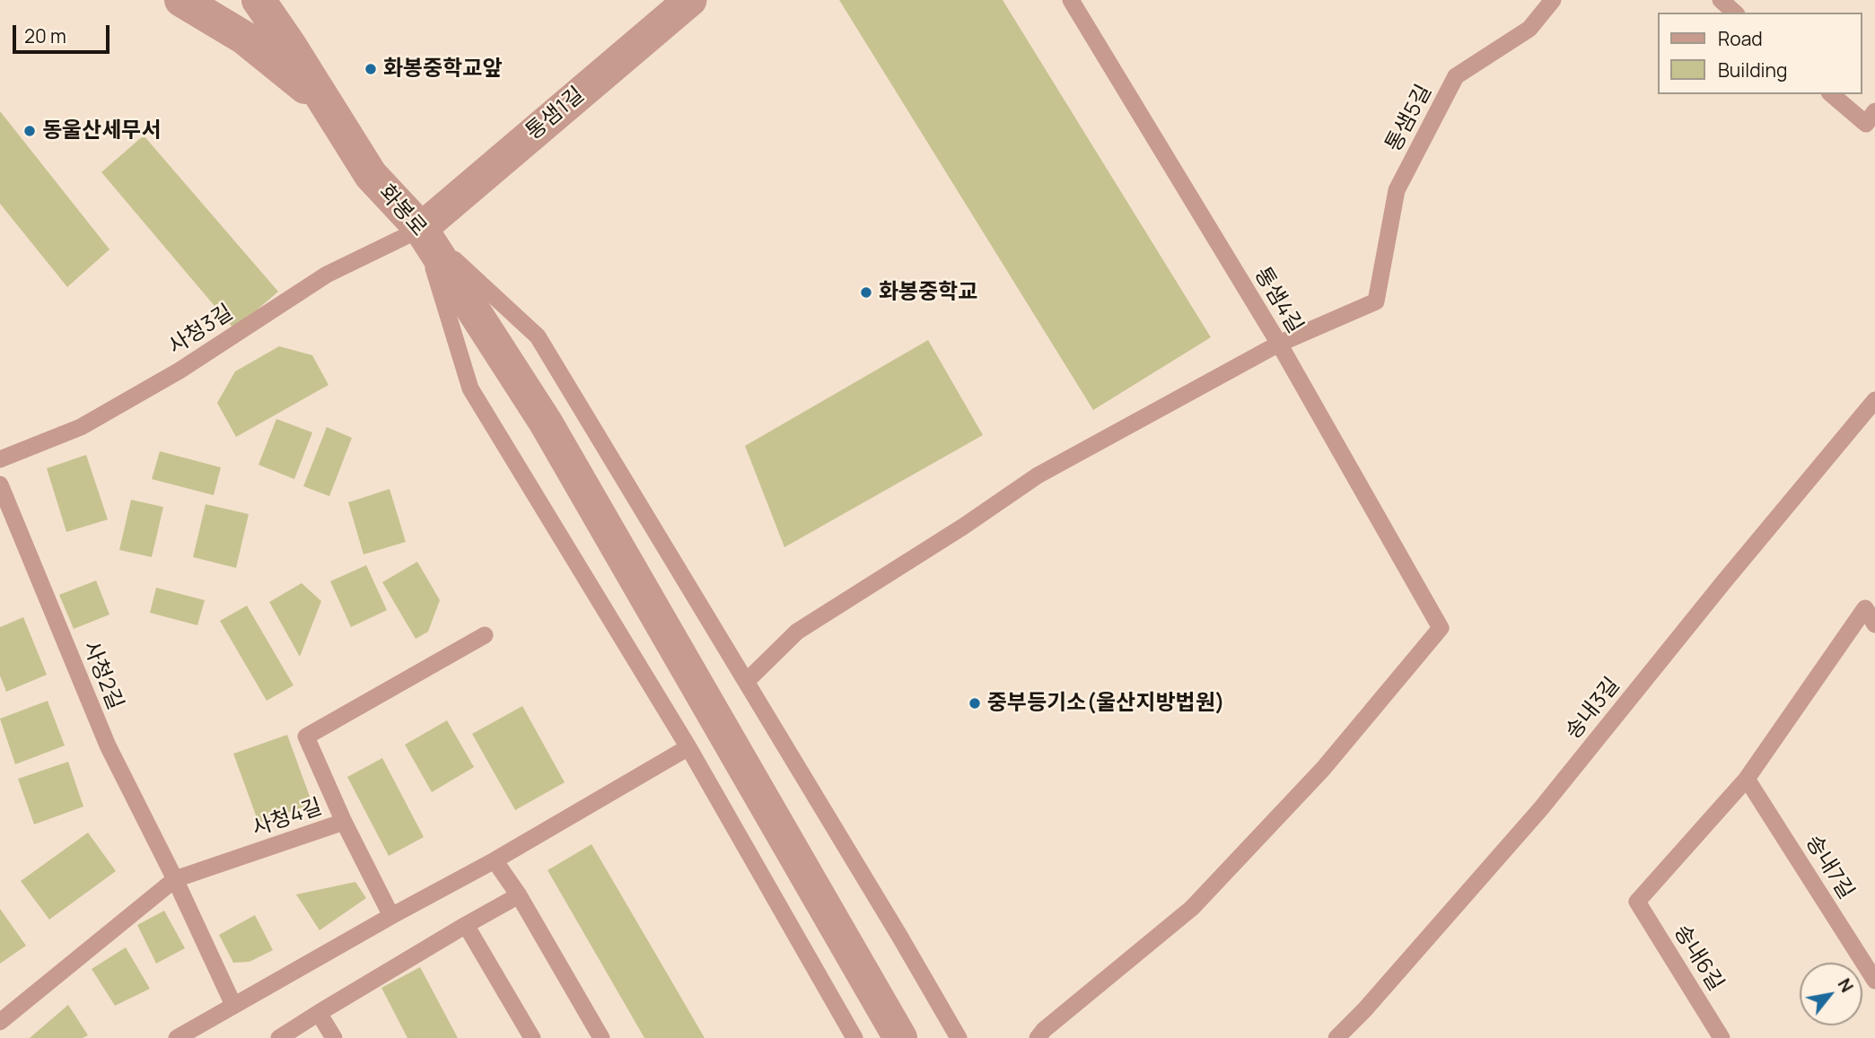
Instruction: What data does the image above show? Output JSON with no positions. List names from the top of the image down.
{
  "streets": {
    "street": ["통샘1길", "화봉로"],
    "lane": [
      "통샘5길",
      "통샘4길",
      "사청3길",
      "사청2길",
      "송내3길",
      "사청4길",
      "송내7길",
      "송내6길"
    ]
  },
  "crossings": [
    ["통샘1길", "화봉로"],
    ["통샘1길", "사청3길"],
    ["통샘5길", "통샘4길"],
    ["화봉로", "사청3길"],
    ["사청2길", "사청4길"],
    ["송내7길", "송내6길"]
  ],
  "places": [
    "화봉중학교앞",
    "동울산세무서",
    "화봉중학교",
    "중부등기소(울산지방법원)"
  ],
  "legend": ["Road", "Building"],
  "scale_bar": "20 m",
  "north": "top right"
}
